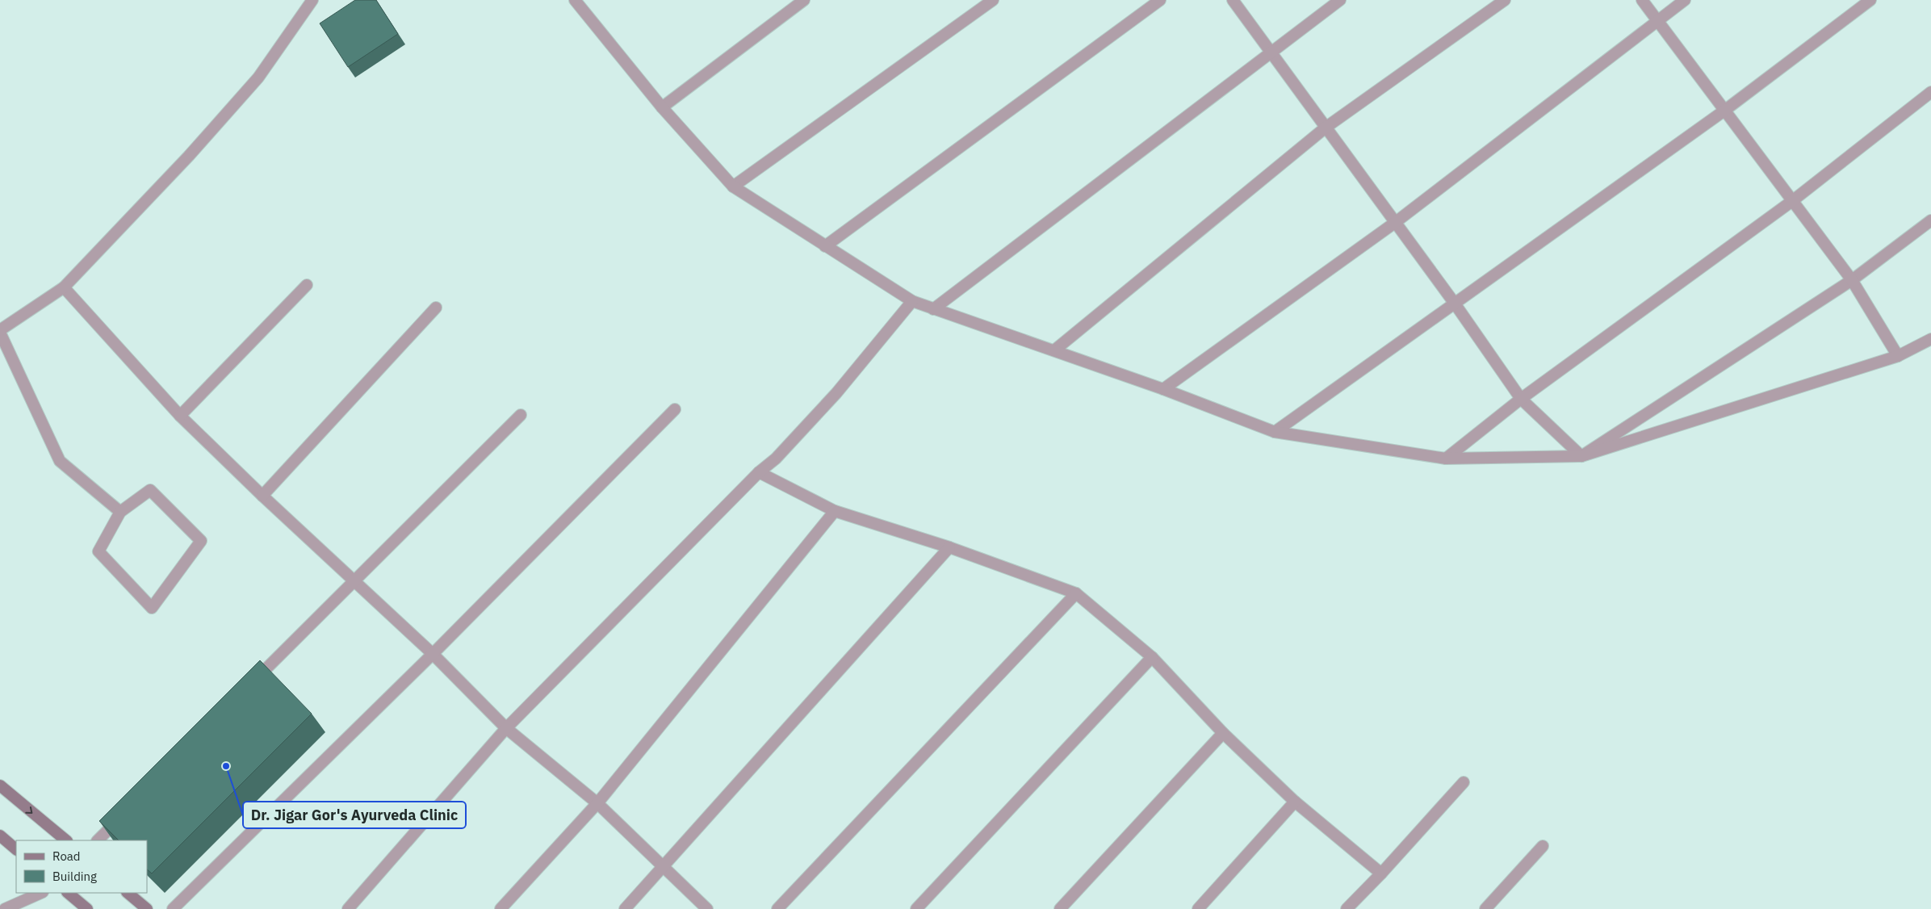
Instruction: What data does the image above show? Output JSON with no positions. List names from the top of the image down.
{
  "places": ["Dr. Jigar Gor's Ayurveda Clinic"],
  "legend": ["Road", "Building"]
}
